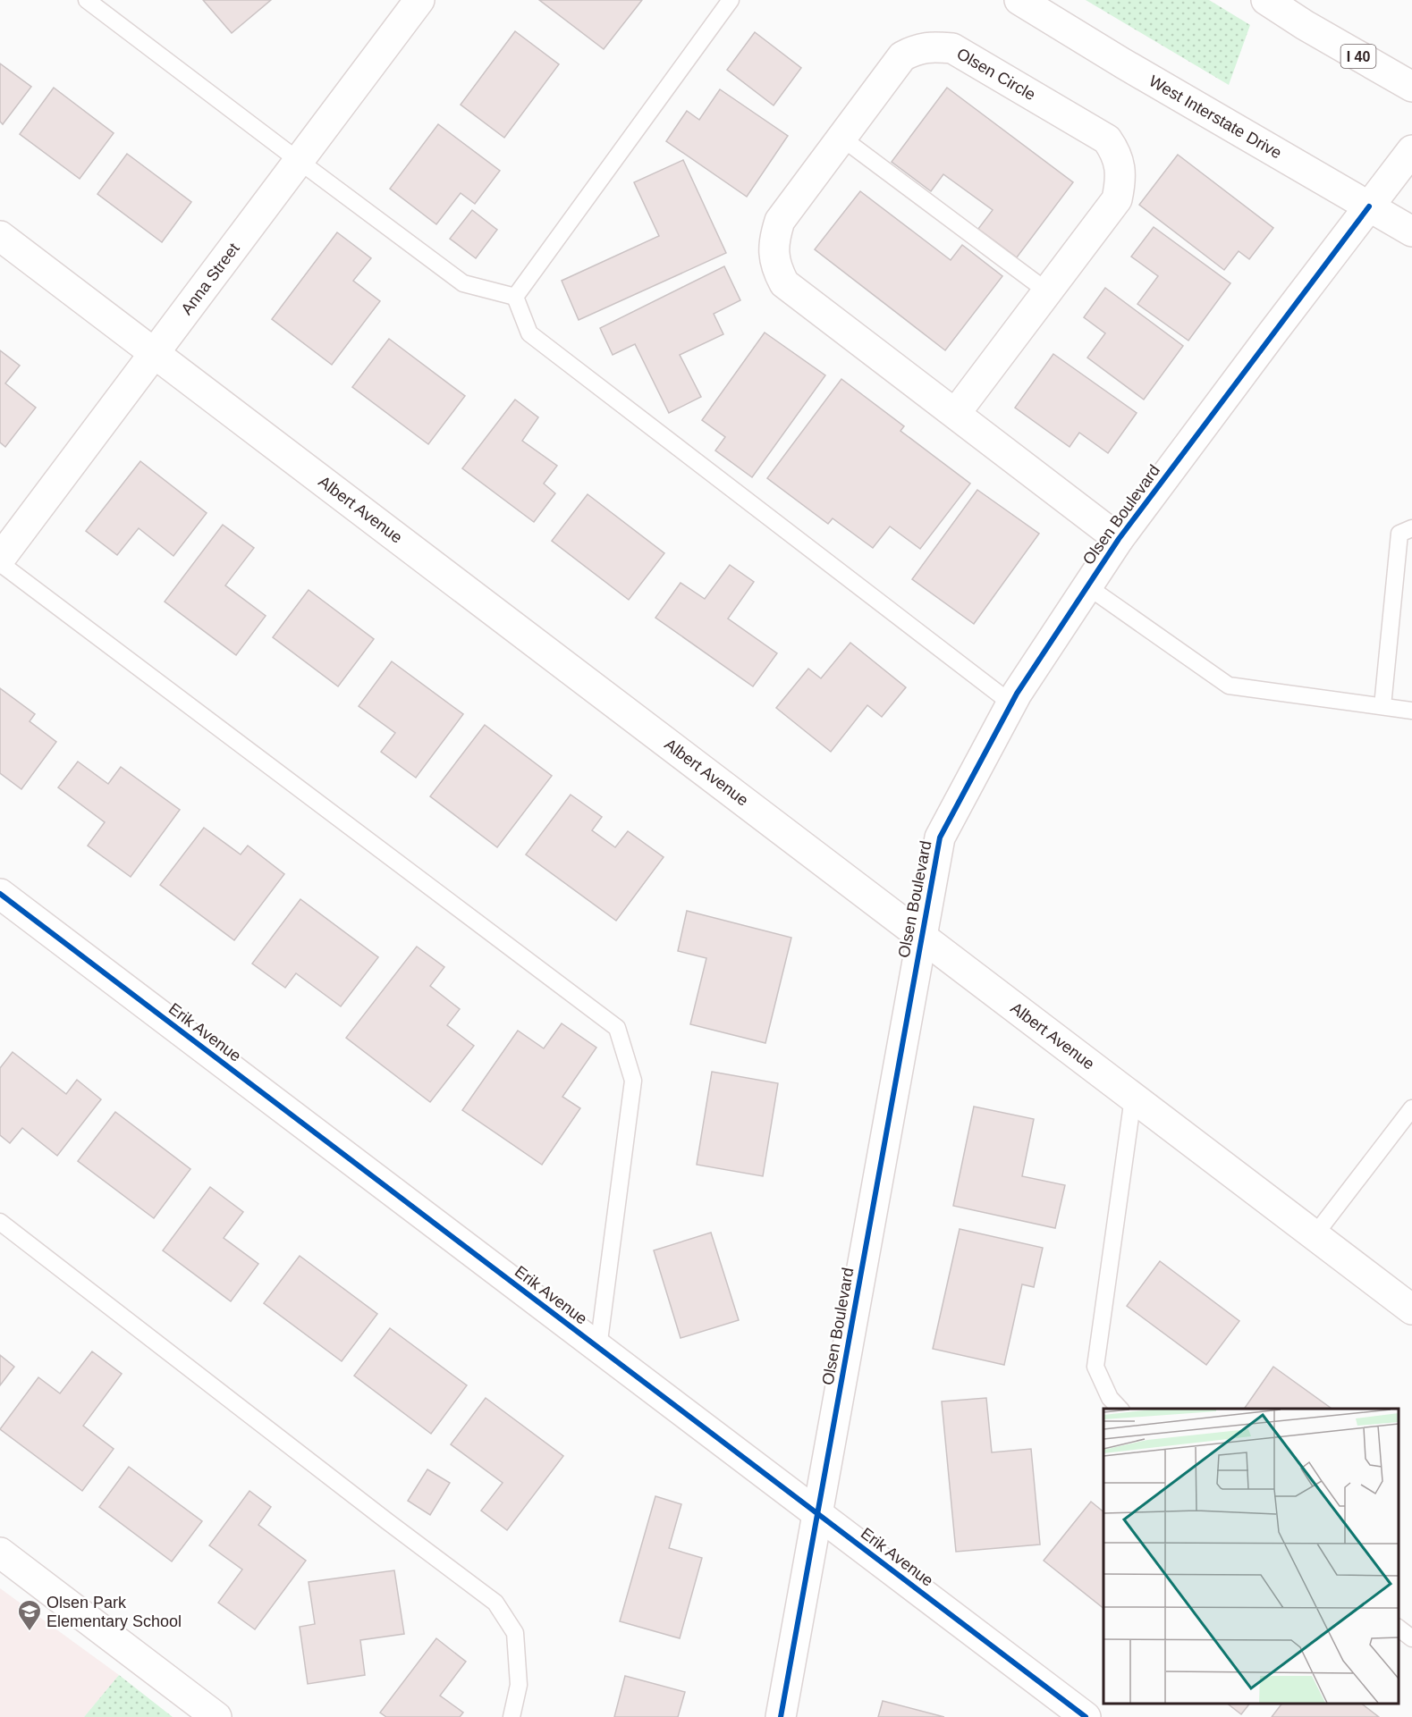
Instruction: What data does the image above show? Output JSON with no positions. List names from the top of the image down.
{
  "streets": {
    "main road": [
      "I 40",
      "Olsen Circle",
      "West Interstate Drive",
      "Anna Street",
      "Albert Avenue",
      "Olsen Boulevard",
      "Erik Avenue"
    ]
  },
  "crossings": [
    ["Olsen Circle", "Olsen Boulevard"],
    ["West Interstate Drive", "Olsen Boulevard"],
    ["Anna Street", "Albert Avenue"],
    ["Albert Avenue", "Olsen Boulevard"],
    ["Olsen Boulevard", "Erik Avenue"]
  ],
  "places": {
    "school or university": ["Olsen Park Elementary School"]
  }
}
